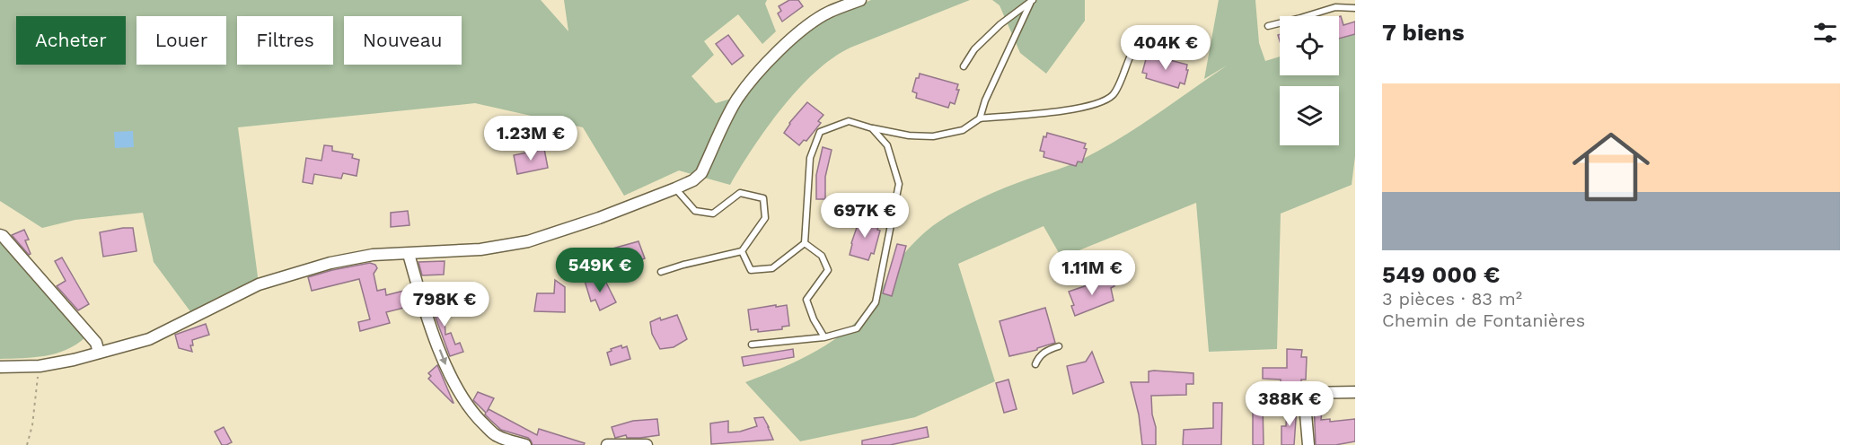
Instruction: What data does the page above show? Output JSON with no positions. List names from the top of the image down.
{
  "page": {
    "heading": "7 biens",
    "chip": [
      "Acheter",
      "Louer",
      "Filtres",
      "Nouveau"
    ],
    "price": [
      "404K €",
      "1.23M €",
      "697K €",
      "549K €",
      "1.11M €",
      "798K €",
      "388K €"
    ],
    "list": [
      {
        "name": "549 000 €",
        "note": "3 pièces · 83 m² · Chemin de Fontanières"
      }
    ]
  }
}
